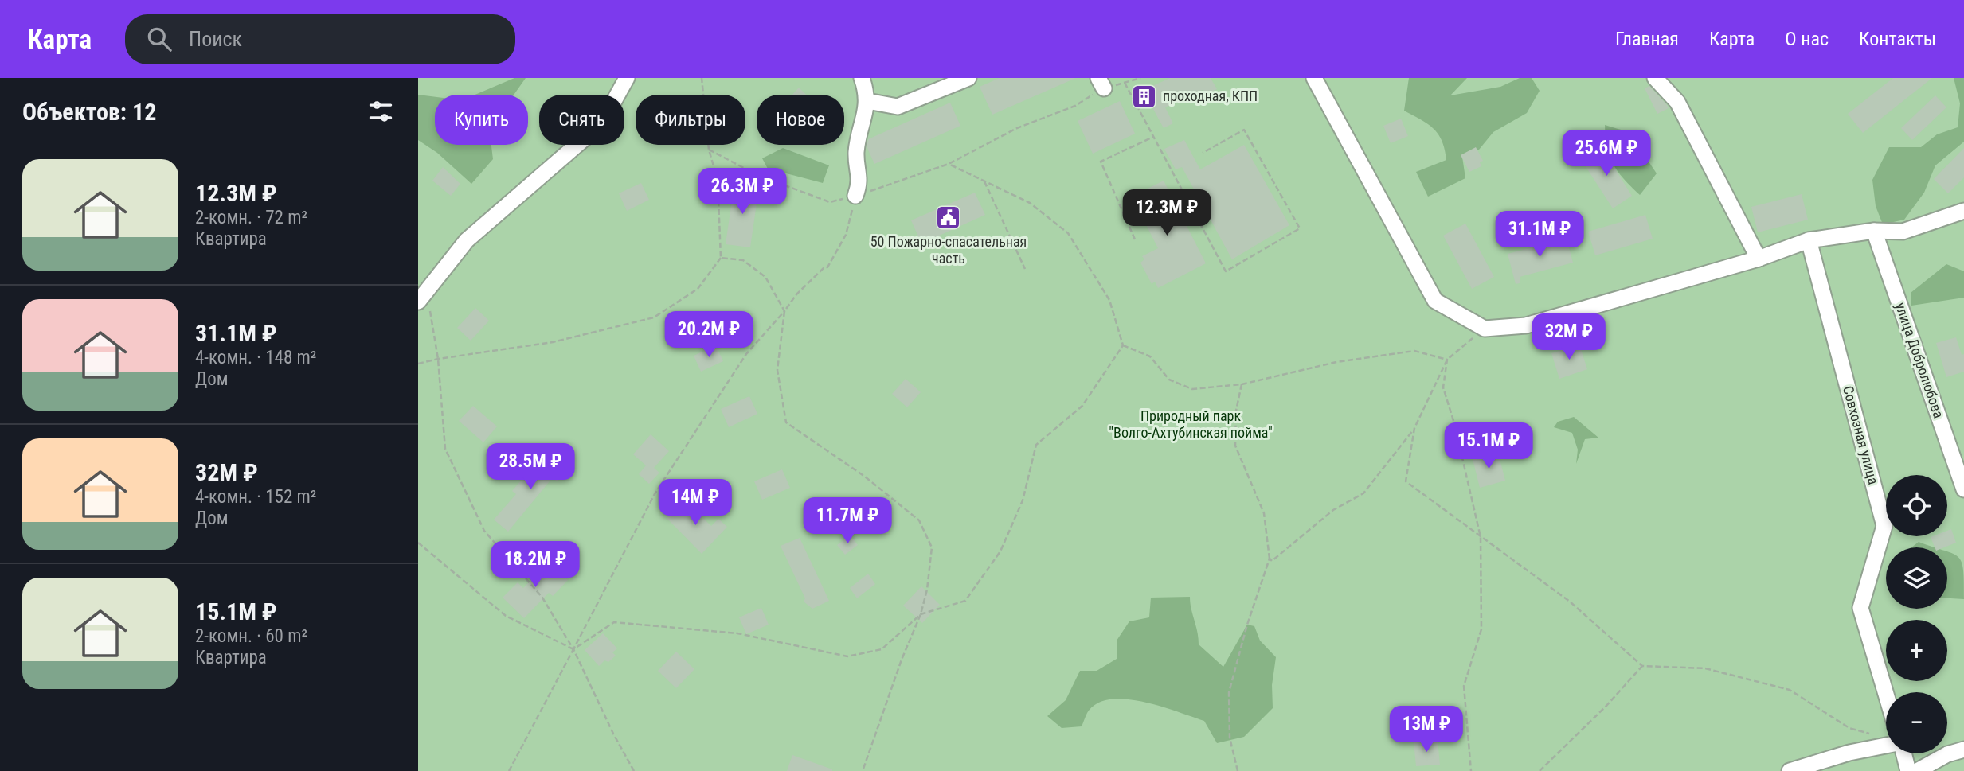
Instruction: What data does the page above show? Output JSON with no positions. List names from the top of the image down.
{
  "streets": {
    "street": ["улица Добролюбова", "Совхозная улица"]
  },
  "parks": ["Природный парк \"Волго-Ахтубинская пойма\""],
  "places": {
    "building": ["проходная, КПП"],
    "public building": ["50 Пожарно-спасательная часть"]
  },
  "page": {
    "header": "Карта",
    "search": "Поиск",
    "nav": [
      "Главная",
      "Карта",
      "О нас",
      "Контакты"
    ],
    "heading": "Объектов: 12",
    "chip": [
      "Купить",
      "Снять",
      "Фильтры",
      "Новое"
    ],
    "price": [
      "25.6M ₽",
      "26.3M ₽",
      "12.3M ₽",
      "31.1M ₽",
      "20.2M ₽",
      "32M ₽",
      "15.1M ₽",
      "28.5M ₽",
      "14M ₽",
      "11.7M ₽",
      "18.2M ₽",
      "13M ₽"
    ],
    "list": [
      {
        "name": "12.3M ₽",
        "note": "2-комн. · 72 m² · Квартира"
      },
      {
        "name": "31.1M ₽",
        "note": "4-комн. · 148 m² · Дом"
      },
      {
        "name": "32M ₽",
        "note": "4-комн. · 152 m² · Дом"
      },
      {
        "name": "15.1M ₽",
        "note": "2-комн. · 60 m² · Квартира"
      }
    ],
    "map_buttons": ["+", "−"]
  }
}
